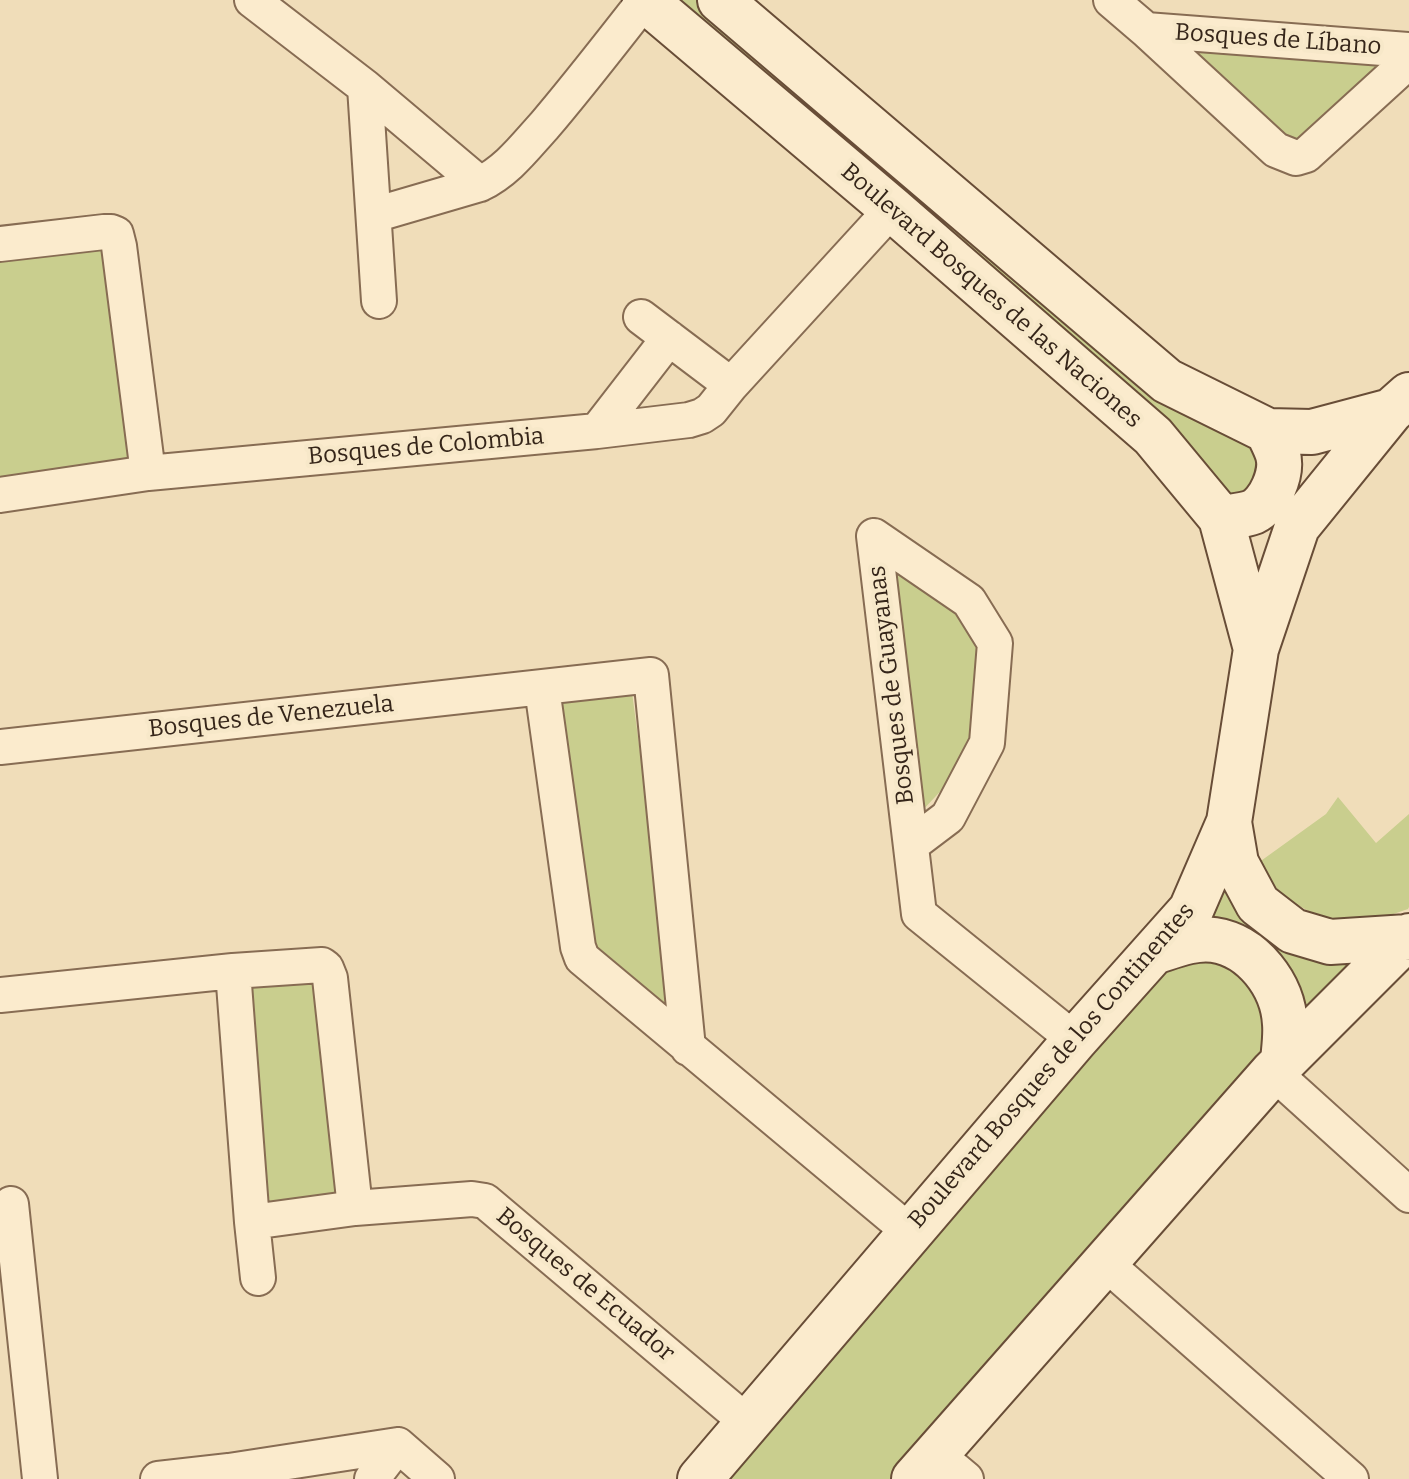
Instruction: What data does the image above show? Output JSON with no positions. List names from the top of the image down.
{
  "streets": {
    "street": [
      "Bosques de Líbano",
      "Boulevard Bosques de las Naciones",
      "Bosques de Colombia",
      "Bosques de Guayanas",
      "Bosques de Venezuela",
      "Boulevard Bosques de los Continentes",
      "Bosques de Ecuador"
    ]
  },
  "crossings": [
    ["Boulevard Bosques de las Naciones", "Boulevard Bosques de los Continentes"],
    ["Bosques de Guayanas", "Boulevard Bosques de los Continentes"],
    ["Boulevard Bosques de los Continentes", "Bosques de Ecuador"]
  ]
}
